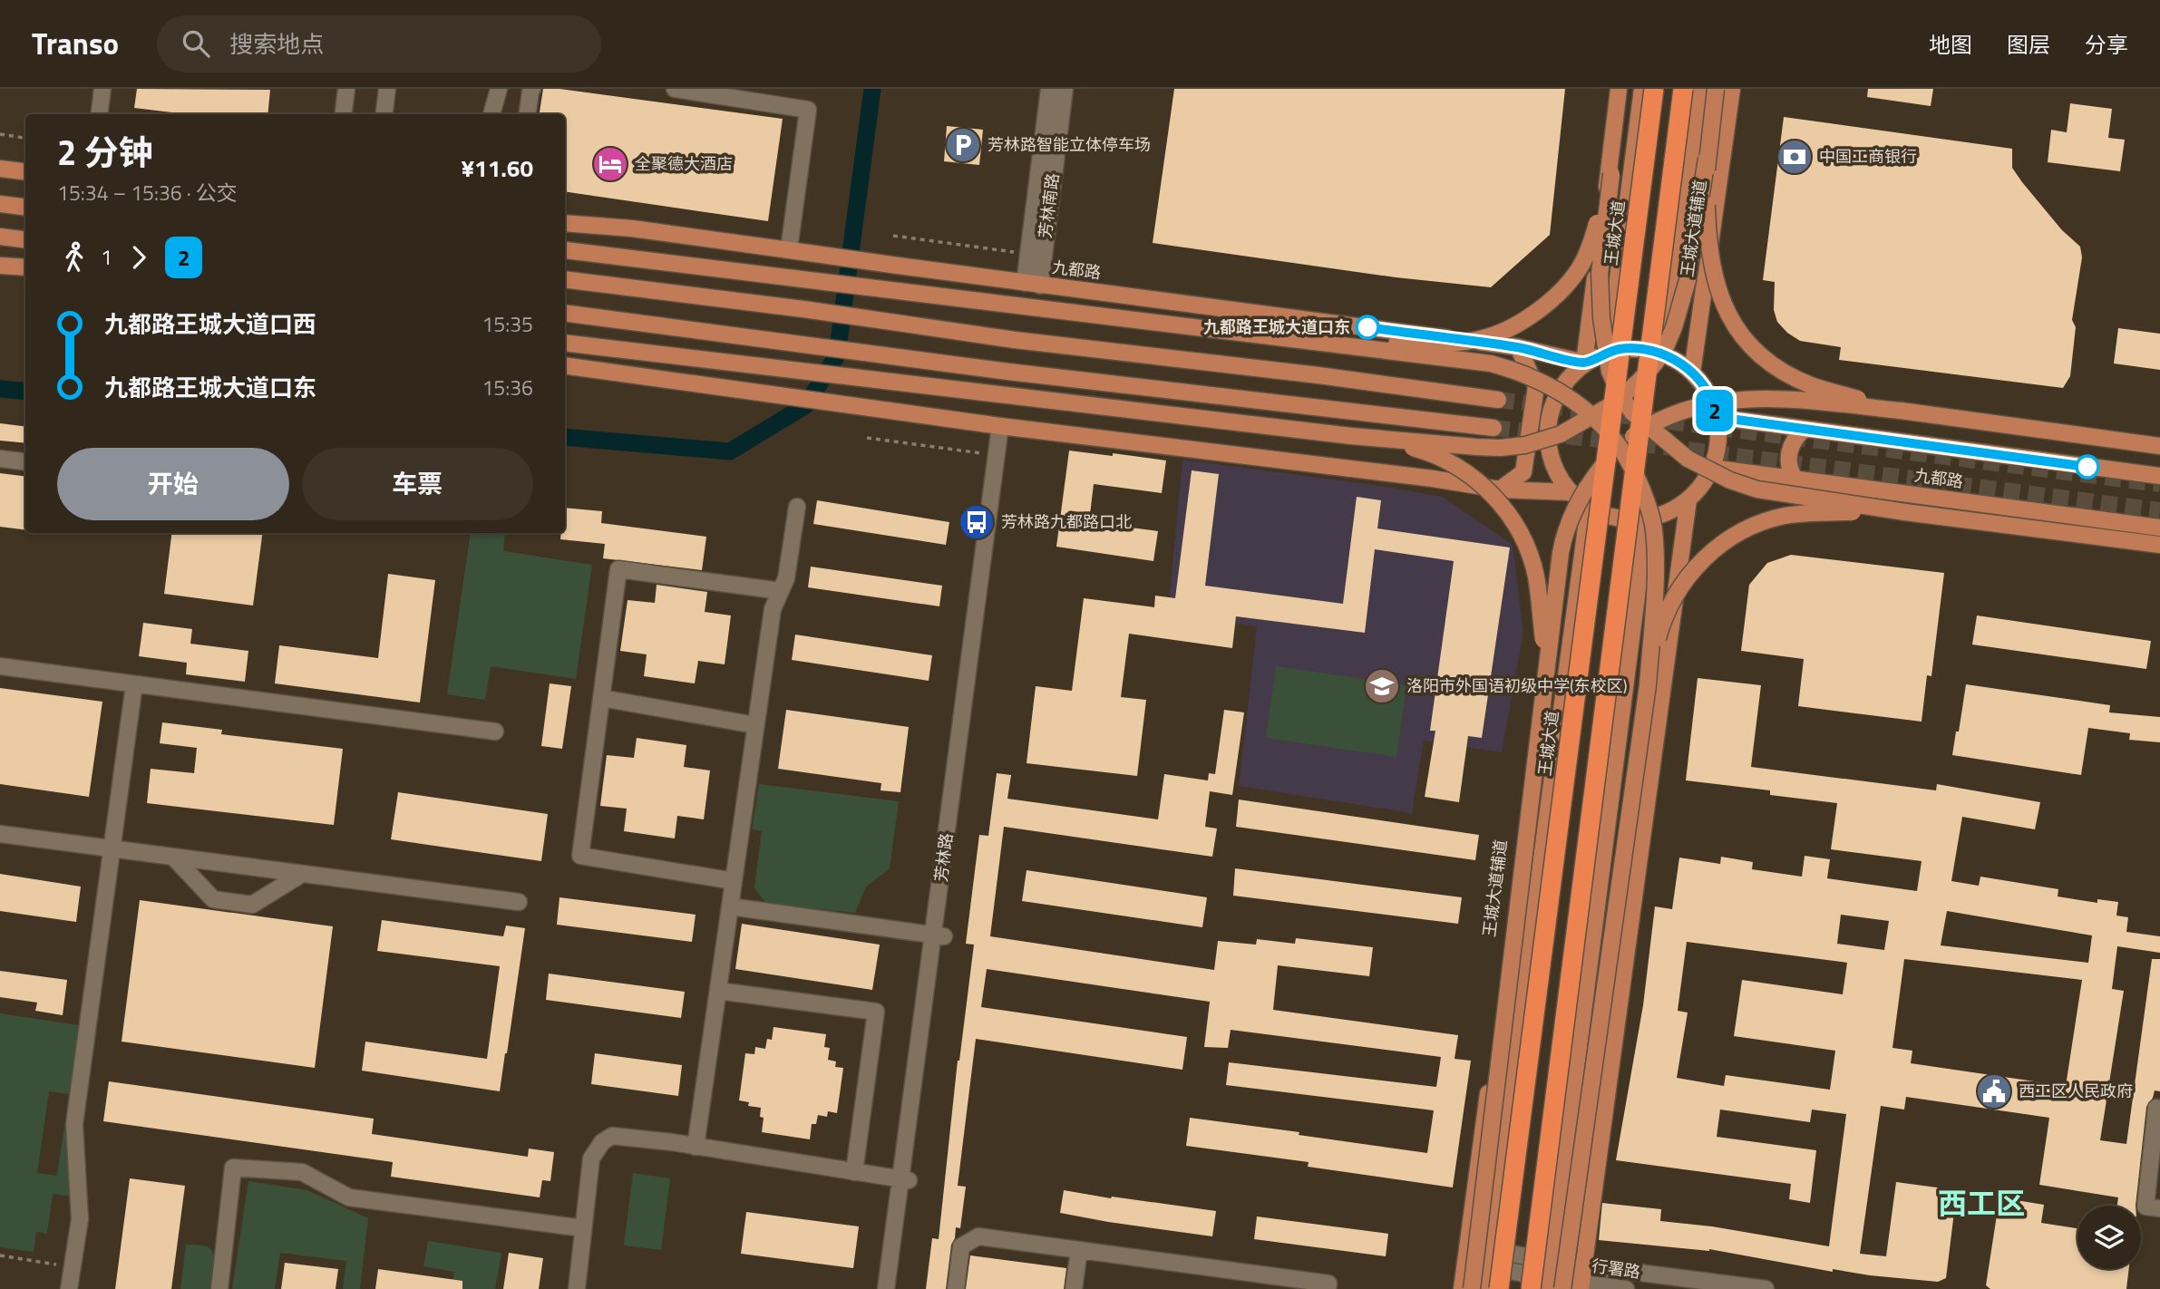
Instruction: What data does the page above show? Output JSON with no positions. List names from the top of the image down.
{
  "streets": {
    "highway": ["王城大道"],
    "main road": ["王城大道辅道", "九都路"],
    "street": ["芳林南路", "芳林路", "行署路"]
  },
  "crossings": [
    ["芳林南路", "九都路"],
    ["王城大道辅道", "王城大道"],
    ["王城大道辅道", "九都路"],
    ["王城大道辅道", "行署路"],
    ["王城大道", "九都路"],
    ["王城大道", "行署路"]
  ],
  "districts": ["西工区"],
  "places": {
    "parking": ["芳林路智能立体停车场"],
    "bank": ["中国工商银行"],
    "hotel": ["全聚德大酒店"],
    "other": ["九都路王城大道口东"],
    "bus stop": ["芳林路九都路口北"],
    "school or university": ["洛阳市外国语初级中学(东校区)"],
    "public building": ["西工区人民政府"]
  },
  "lines": ["bus line 2"],
  "page": {
    "header": "Transo",
    "search": "搜索地点",
    "nav": ["地图", "图层", "分享"],
    "on_map": "2",
    "heading": ["2 分钟", "15:34 – 15:36 · 公交", "¥11.60"],
    "legs": ["1", "2"],
    "list": [
      {
        "name": "九都路王城大道口西",
        "value": "15:35"
      },
      {
        "name": "九都路王城大道口东",
        "value": "15:36"
      }
    ],
    "buttons": ["开始", "车票"]
  }
}
